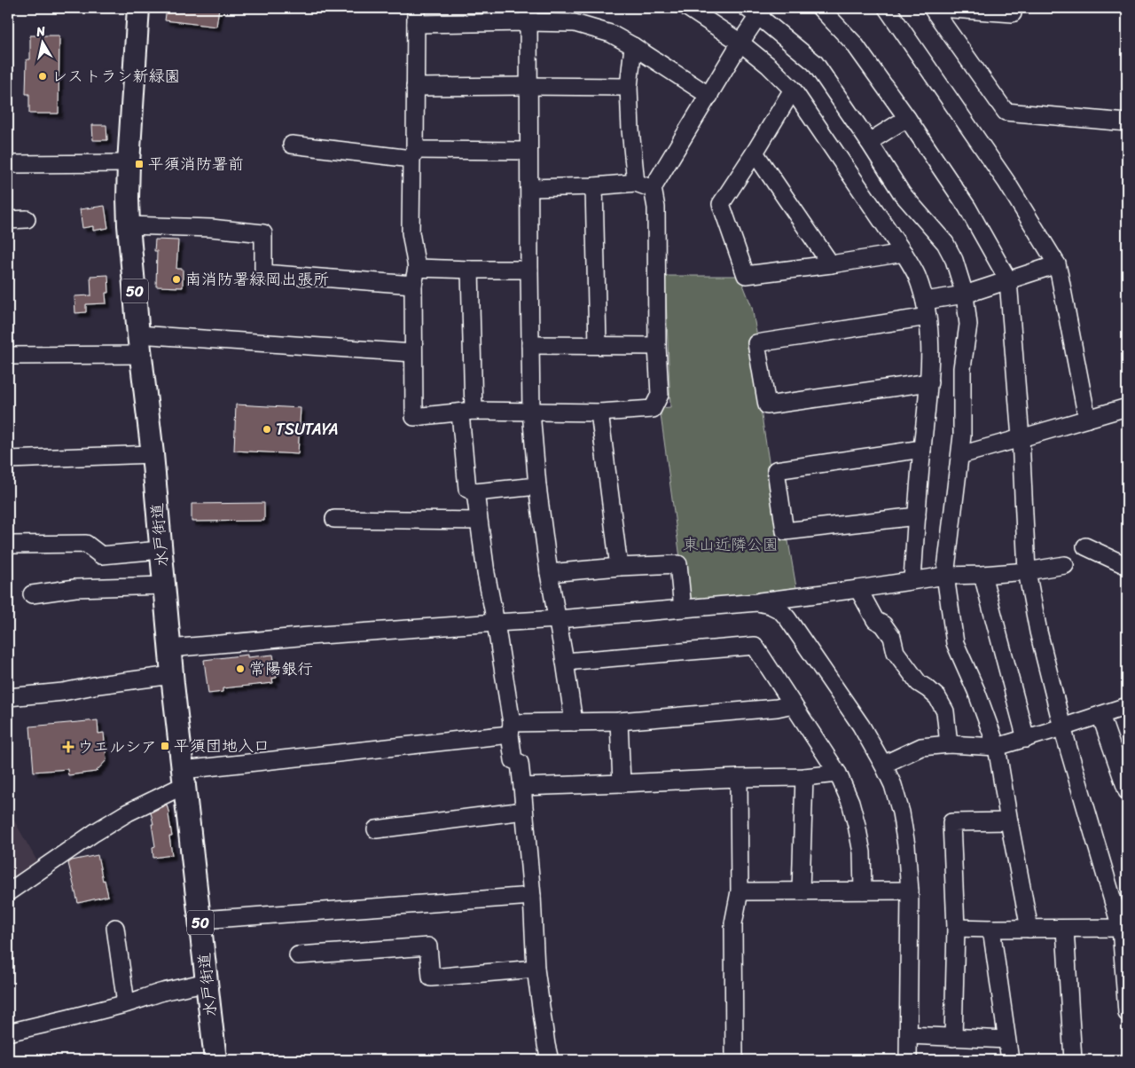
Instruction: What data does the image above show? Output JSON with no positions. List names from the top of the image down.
{
  "streets": {
    "main road": ["50", "水戸街道"]
  },
  "parks": ["東山近隣公園"],
  "places": {
    "other": [
      "レストラン新緑園",
      "南消防署緑岡出張所",
      "TSUTAYA",
      "常陽銀行"
    ],
    "transit": ["平須消防署前", "平須団地入口"],
    "health": ["ウエルシア"]
  },
  "north": "top"
}
